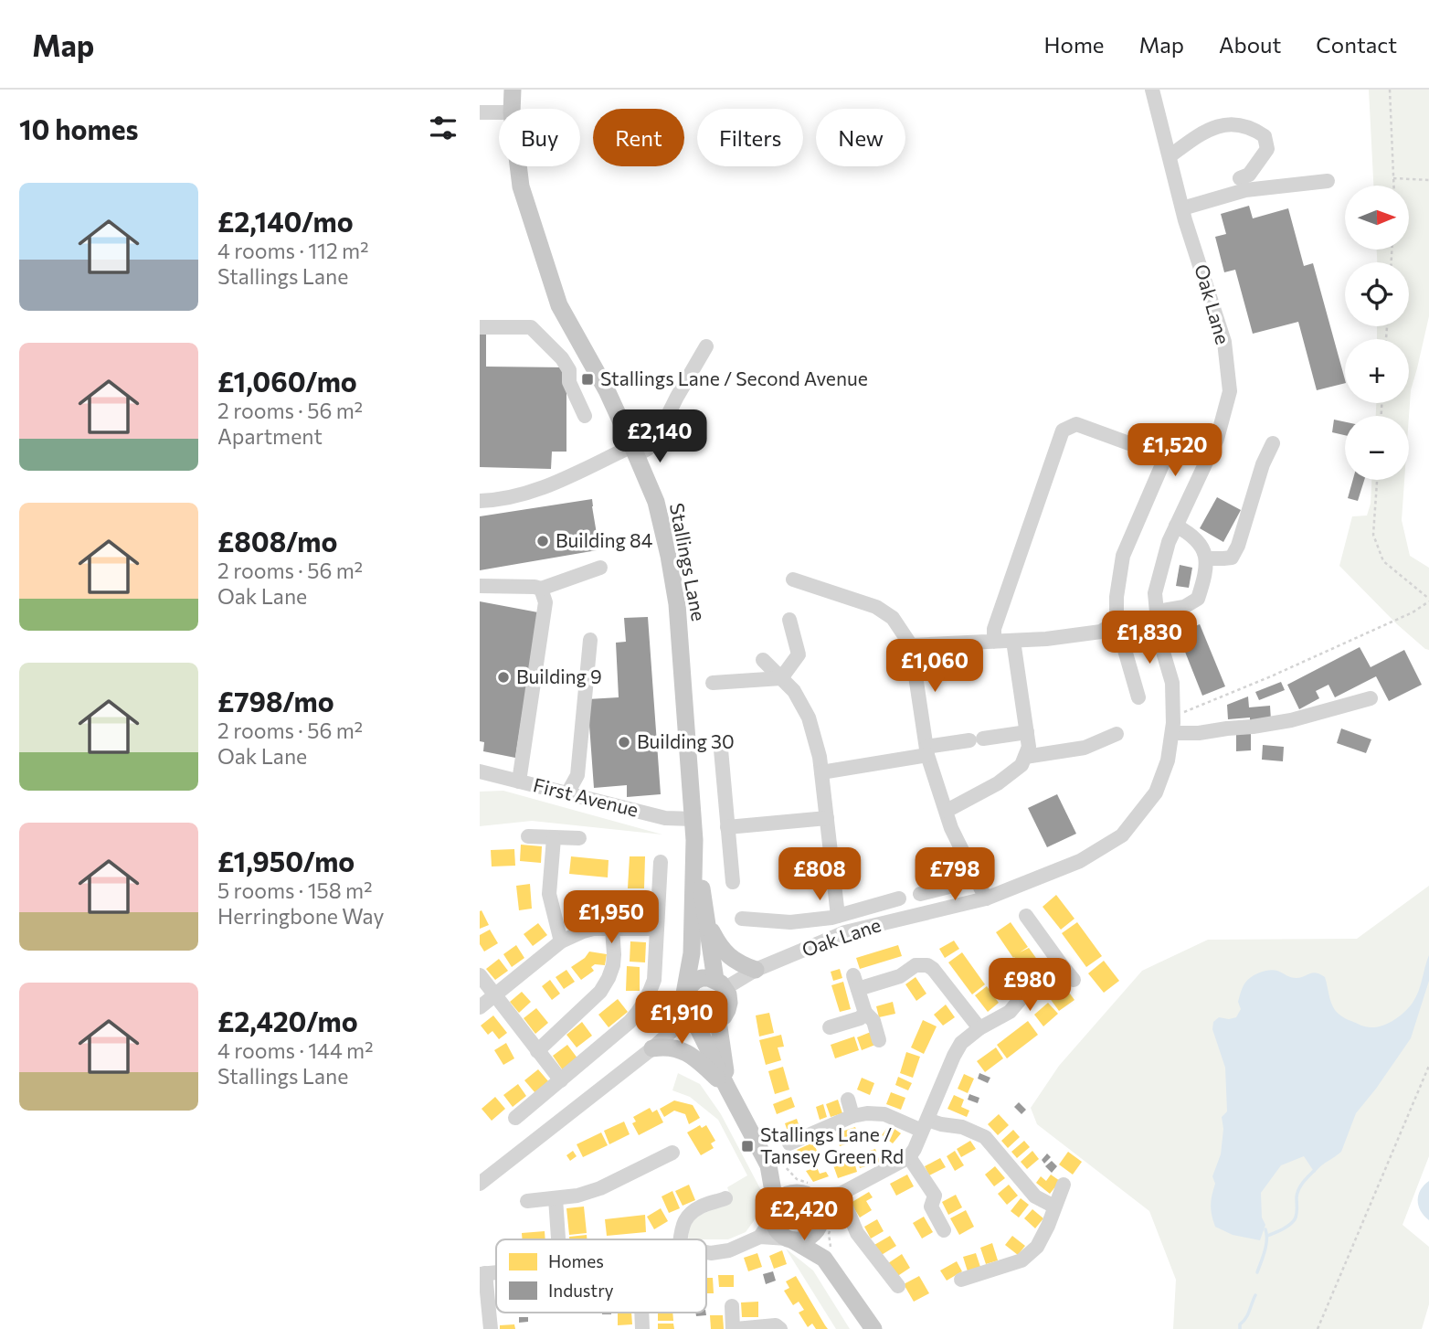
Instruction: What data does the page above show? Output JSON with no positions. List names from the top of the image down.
{
  "streets": {
    "main road": ["Stallings Lane"],
    "street": ["Oak Lane", "First Avenue"]
  },
  "crossings": [
    ["Stallings Lane", "First Avenue"]
  ],
  "places": {
    "transit": ["Stallings Lane / Second Avenue", "Stallings Lane / Tansey Green Rd"],
    "other": ["Building 84", "Building 9", "Building 30"]
  },
  "legend": ["Homes", "Industry"],
  "north": "right",
  "page": {
    "header": "Map",
    "nav": [
      "Home",
      "Map",
      "About",
      "Contact"
    ],
    "heading": "10 homes",
    "chip": [
      "Buy",
      "Rent",
      "Filters",
      "New"
    ],
    "list": [
      {
        "name": "£2,140/mo",
        "note": "4 rooms · 112 m² · Stallings Lane"
      },
      {
        "name": "£1,060/mo",
        "note": "2 rooms · 56 m² · Apartment"
      },
      {
        "name": "£808/mo",
        "note": "2 rooms · 56 m² · Oak Lane"
      },
      {
        "name": "£798/mo",
        "note": "2 rooms · 56 m² · Oak Lane"
      },
      {
        "name": "£1,950/mo",
        "note": "5 rooms · 158 m² · Herringbone Way"
      },
      {
        "name": "£2,420/mo",
        "note": "4 rooms · 144 m² · Stallings Lane"
      }
    ],
    "map_buttons": ["+", "−"],
    "price": [
      "£2,140",
      "£1,520",
      "£1,830",
      "£1,060",
      "£808",
      "£798",
      "£1,950",
      "£980",
      "£1,910",
      "£2,420"
    ]
  }
}
